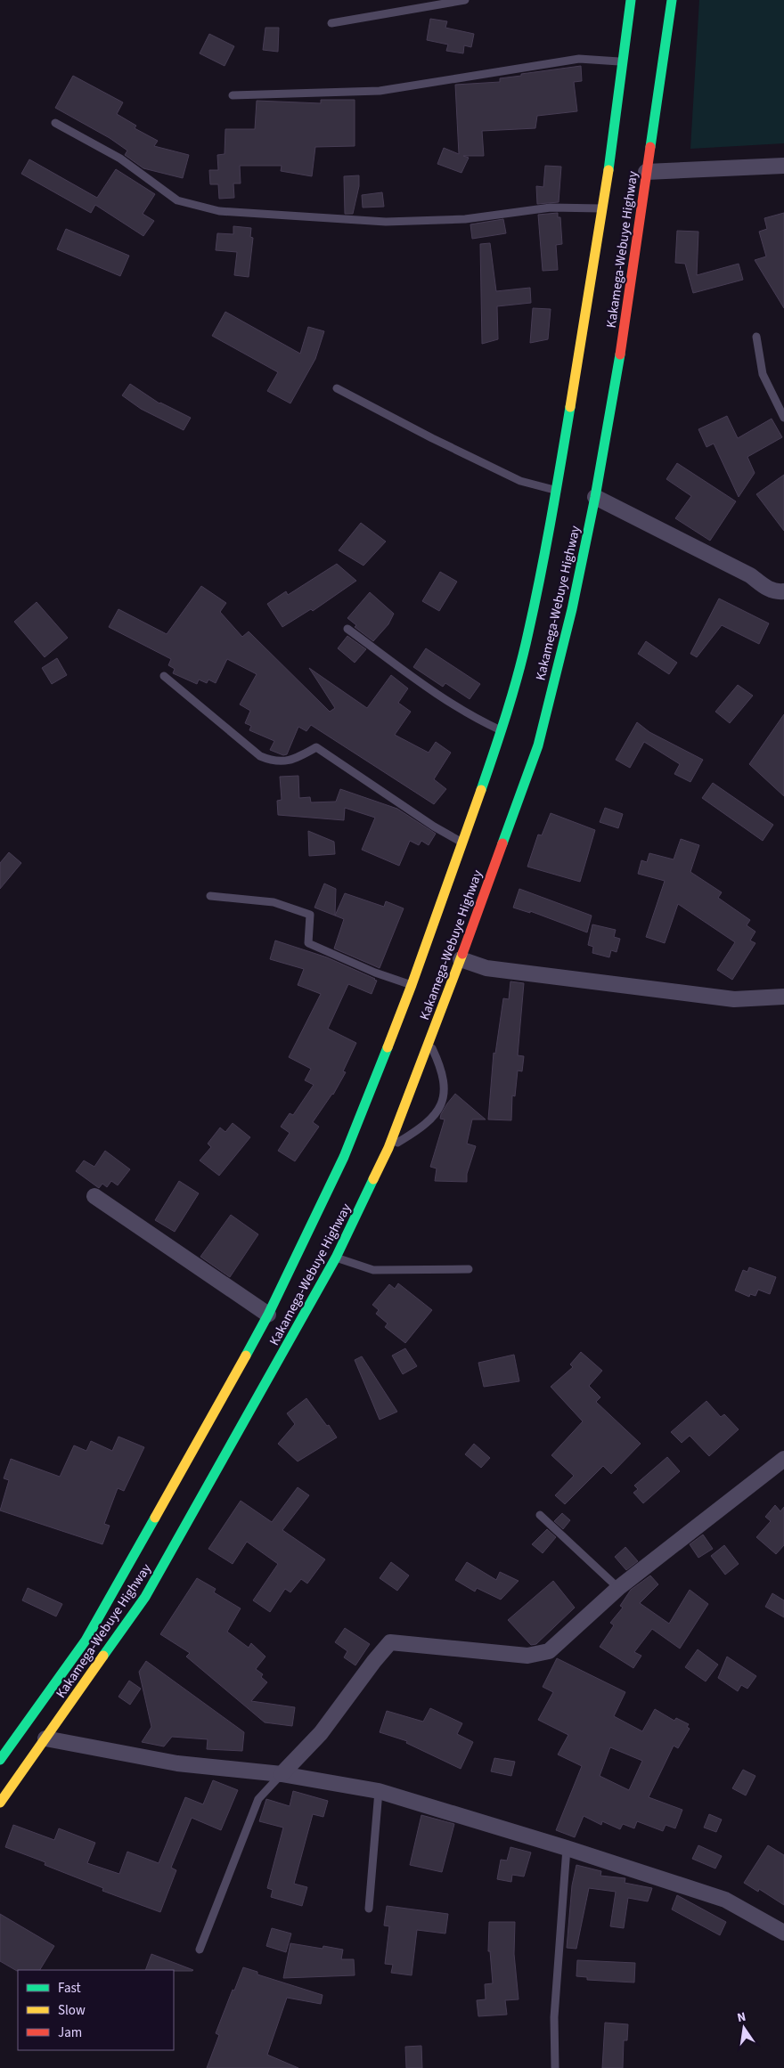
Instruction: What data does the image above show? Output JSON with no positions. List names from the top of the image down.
{
  "streets": {
    "highway": ["Kakamega-Webuye Highway"]
  },
  "legend": ["Fast", "Slow", "Jam"],
  "north": "top"
}
